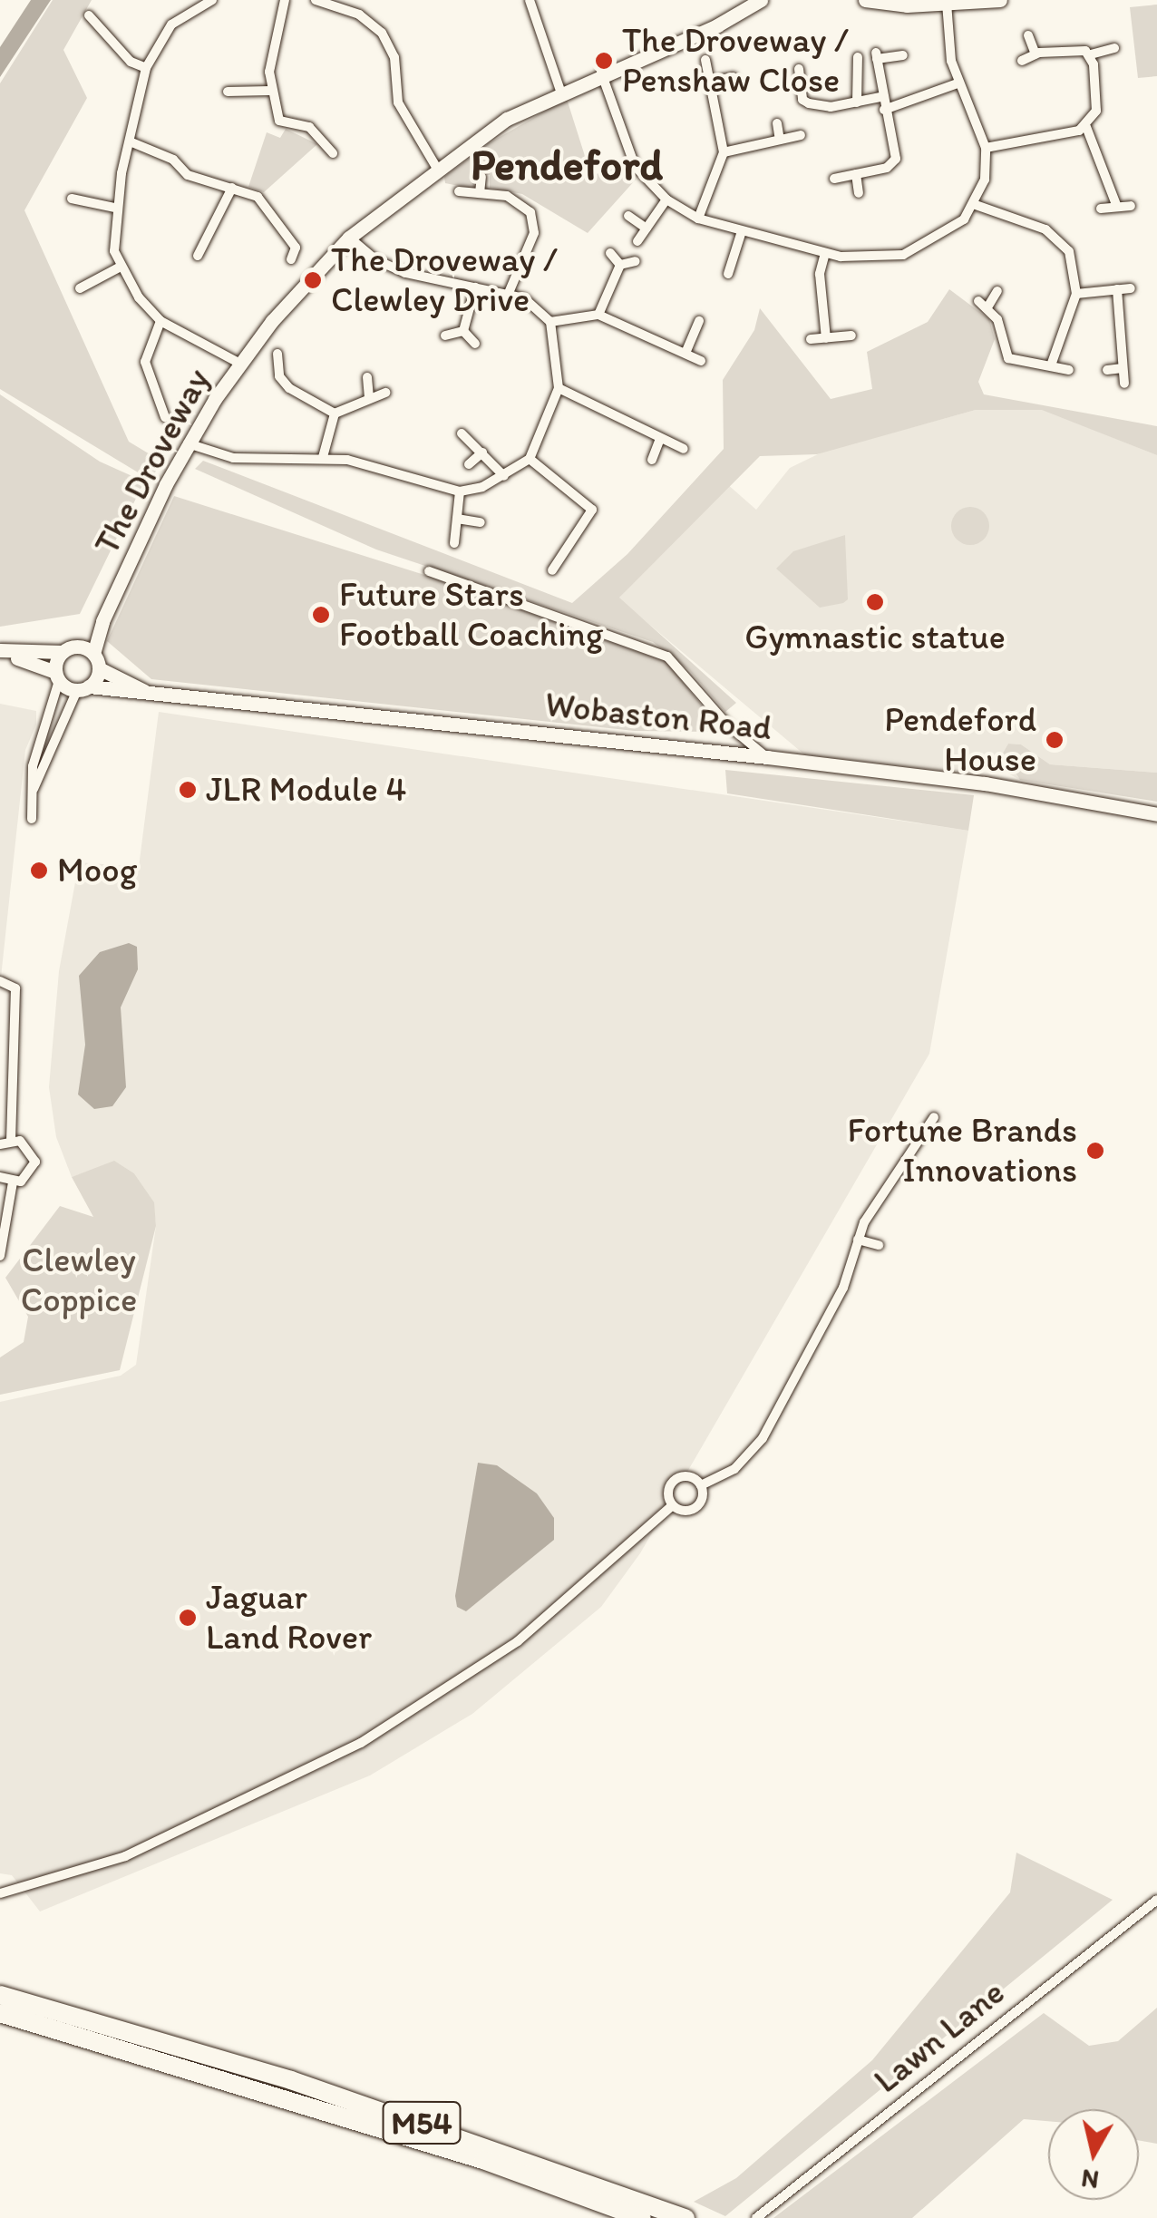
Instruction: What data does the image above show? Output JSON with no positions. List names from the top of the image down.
{
  "streets": {
    "highway": ["M54"],
    "street": ["The Droveway", "Wobaston Road", "Lawn Lane"]
  },
  "crossings": [
    ["The Droveway", "Wobaston Road"]
  ],
  "districts": ["Pendeford"],
  "parks": ["Clewley Coppice"],
  "places": [
    "The Droveway / Penshaw Close",
    "The Droveway / Clewley Drive",
    "Gymnastic statue",
    "Future Stars Football Coaching",
    "Pendeford House",
    "JLR Module 4",
    "Moog",
    "Fortune Brands Innovations",
    "Jaguar Land Rover"
  ],
  "north": "bottom"
}
